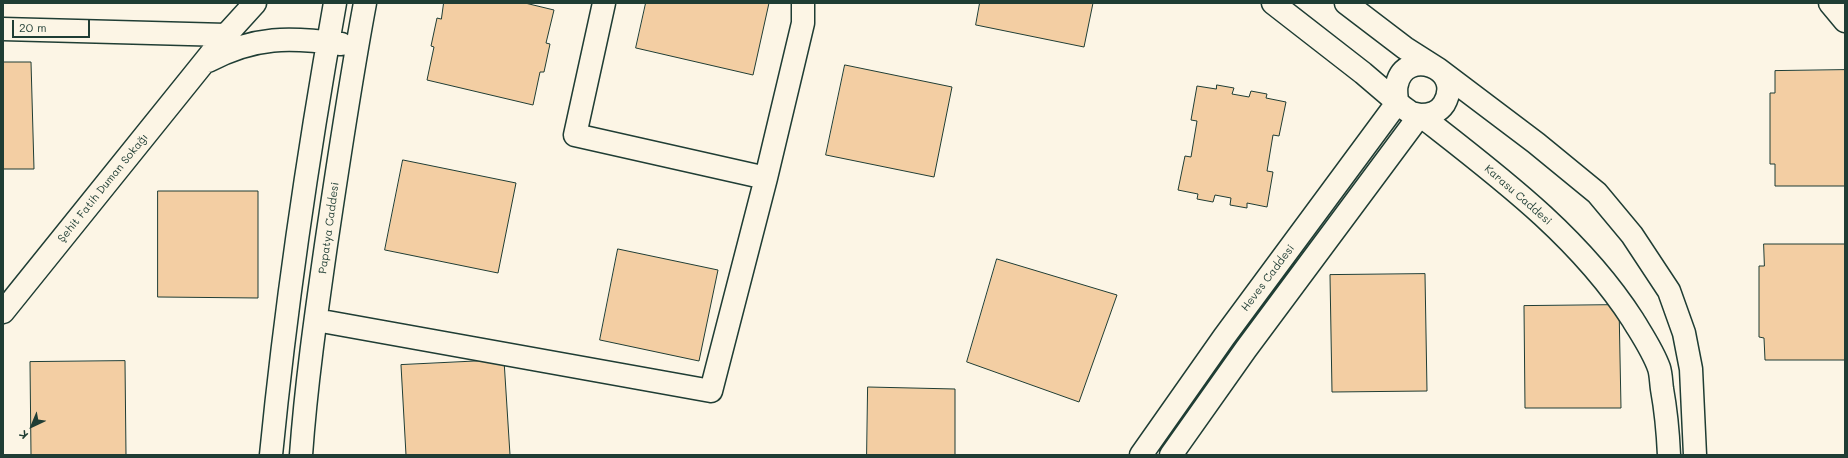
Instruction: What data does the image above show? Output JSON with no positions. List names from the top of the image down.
{
  "streets": {
    "street": [
      "Şehit Fatih Duman Sokağı",
      "Karasu Caddesi",
      "Papatya Caddesi",
      "Heves Caddesi"
    ]
  },
  "crossings": [
    ["Karasu Caddesi", "Heves Caddesi"]
  ],
  "scale_bar": "20 m",
  "north": "bottom left"
}
